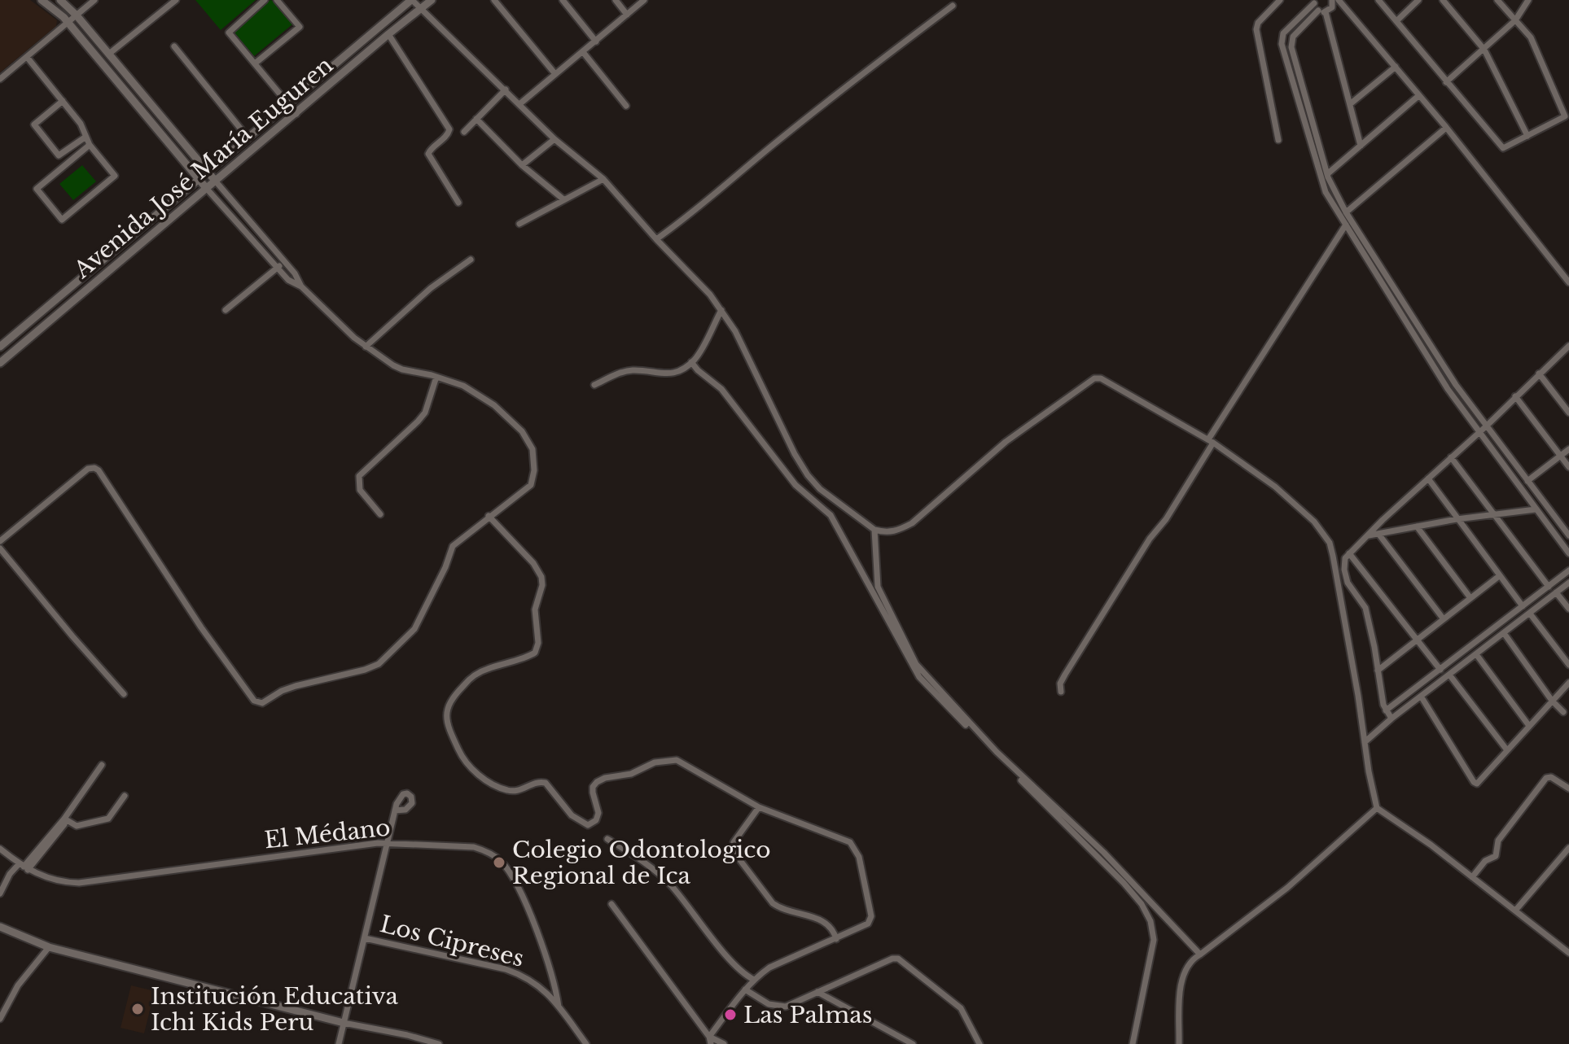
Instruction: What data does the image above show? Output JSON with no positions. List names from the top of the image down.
{
  "streets": {
    "street": ["Avenida José María Euguren", "El Médano", "Los Cipreses"]
  },
  "crossings": [
    ["El Médano", "Los Cipreses"]
  ],
  "places": ["Colegio Odontologico Regional de Ica", "Institución Educativa Ichi Kids Peru", "Las Palmas"]
}
